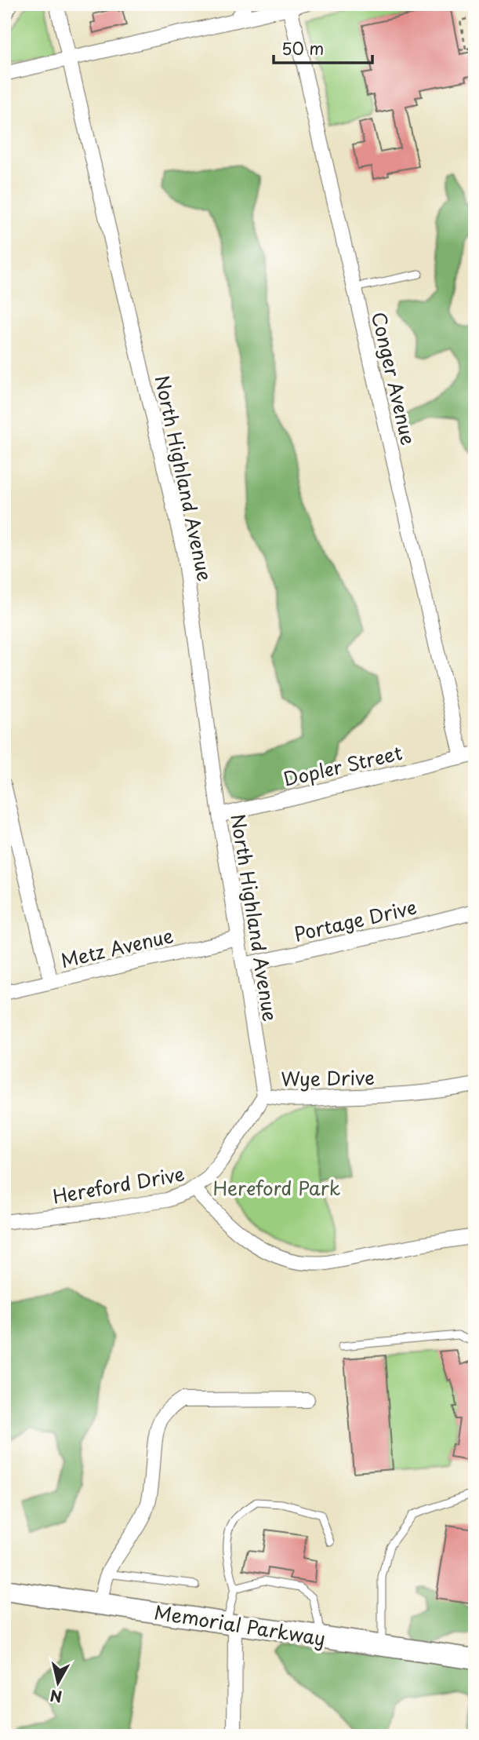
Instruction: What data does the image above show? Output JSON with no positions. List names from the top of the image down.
{
  "streets": {
    "main road": ["Memorial Parkway"],
    "street": [
      "Conger Avenue",
      "North Highland Avenue",
      "Dopler Street",
      "Portage Drive",
      "Metz Avenue",
      "Wye Drive",
      "Hereford Drive"
    ]
  },
  "crossings": [
    ["Conger Avenue", "Dopler Street"],
    ["North Highland Avenue", "Dopler Street"],
    ["North Highland Avenue", "Portage Drive"],
    ["North Highland Avenue", "Metz Avenue"],
    ["North Highland Avenue", "Wye Drive"],
    ["Wye Drive", "Hereford Drive"]
  ],
  "parks": ["Hereford Park"],
  "scale_bar": "50 m",
  "north": "bottom"
}
